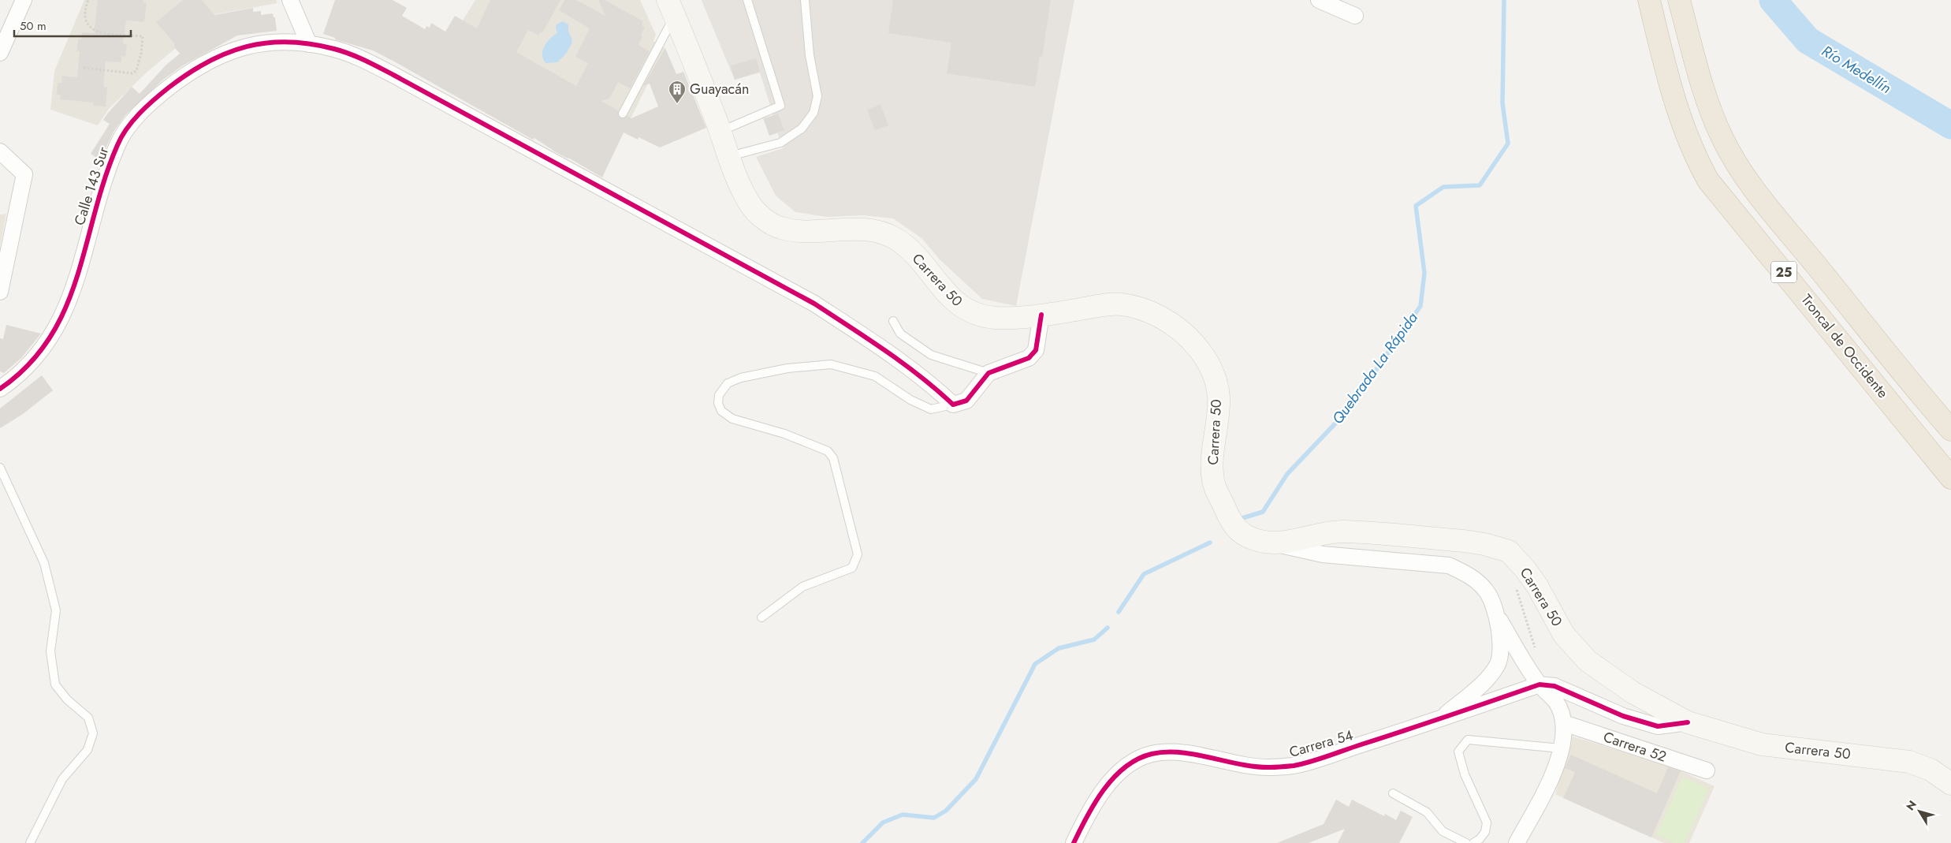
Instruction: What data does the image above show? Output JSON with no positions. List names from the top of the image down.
{
  "streets": {
    "highway": ["25", "Troncal de Occidente"],
    "main road": ["Carrera 50"],
    "street": ["Calle 143 Sur", "Carrera 54", "Carrera 52"]
  },
  "crossings": [
    ["Carrera 50", "Carrera 54"]
  ],
  "water": ["Río Medellín", "Quebrada La Rápida"],
  "places": {
    "building": ["Guayacán"]
  },
  "scale_bar": "50 m",
  "north": "top left"
}
